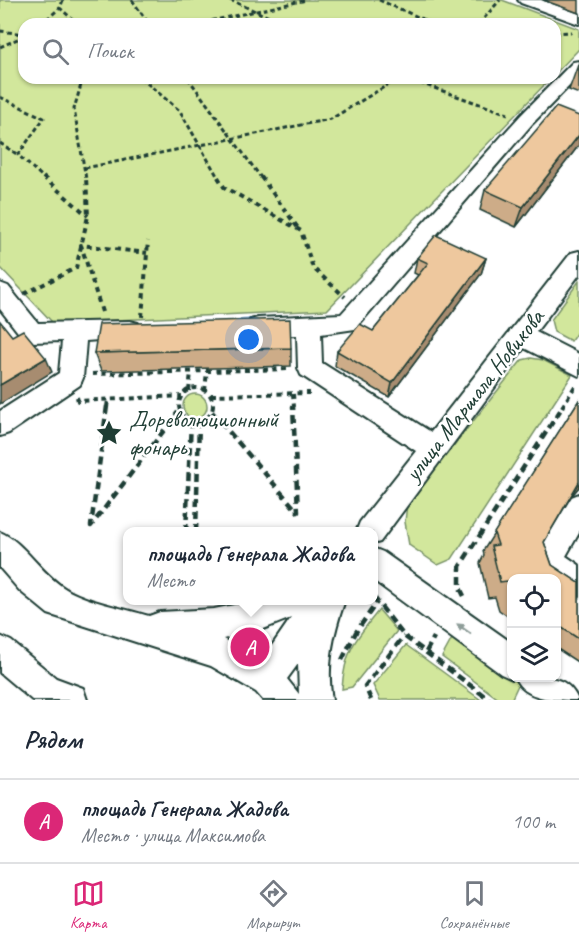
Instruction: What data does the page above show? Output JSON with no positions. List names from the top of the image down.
{
  "streets": {
    "street": ["улица Маршала Новикова"]
  },
  "places": {
    "place": ["Дореволюционный фонарь"]
  },
  "page": {
    "search": "Поиск",
    "popup": ["площадь Генерала Жадова", "Место"],
    "pins": "A",
    "heading": "Рядом",
    "list": [
      {
        "mark": "A",
        "name": "площадь Генерала Жадова",
        "note": "Место · улица Максимова",
        "value": "100 m"
      }
    ],
    "nav": ["Карта", "Маршрут", "Сохранённые"]
  }
}
